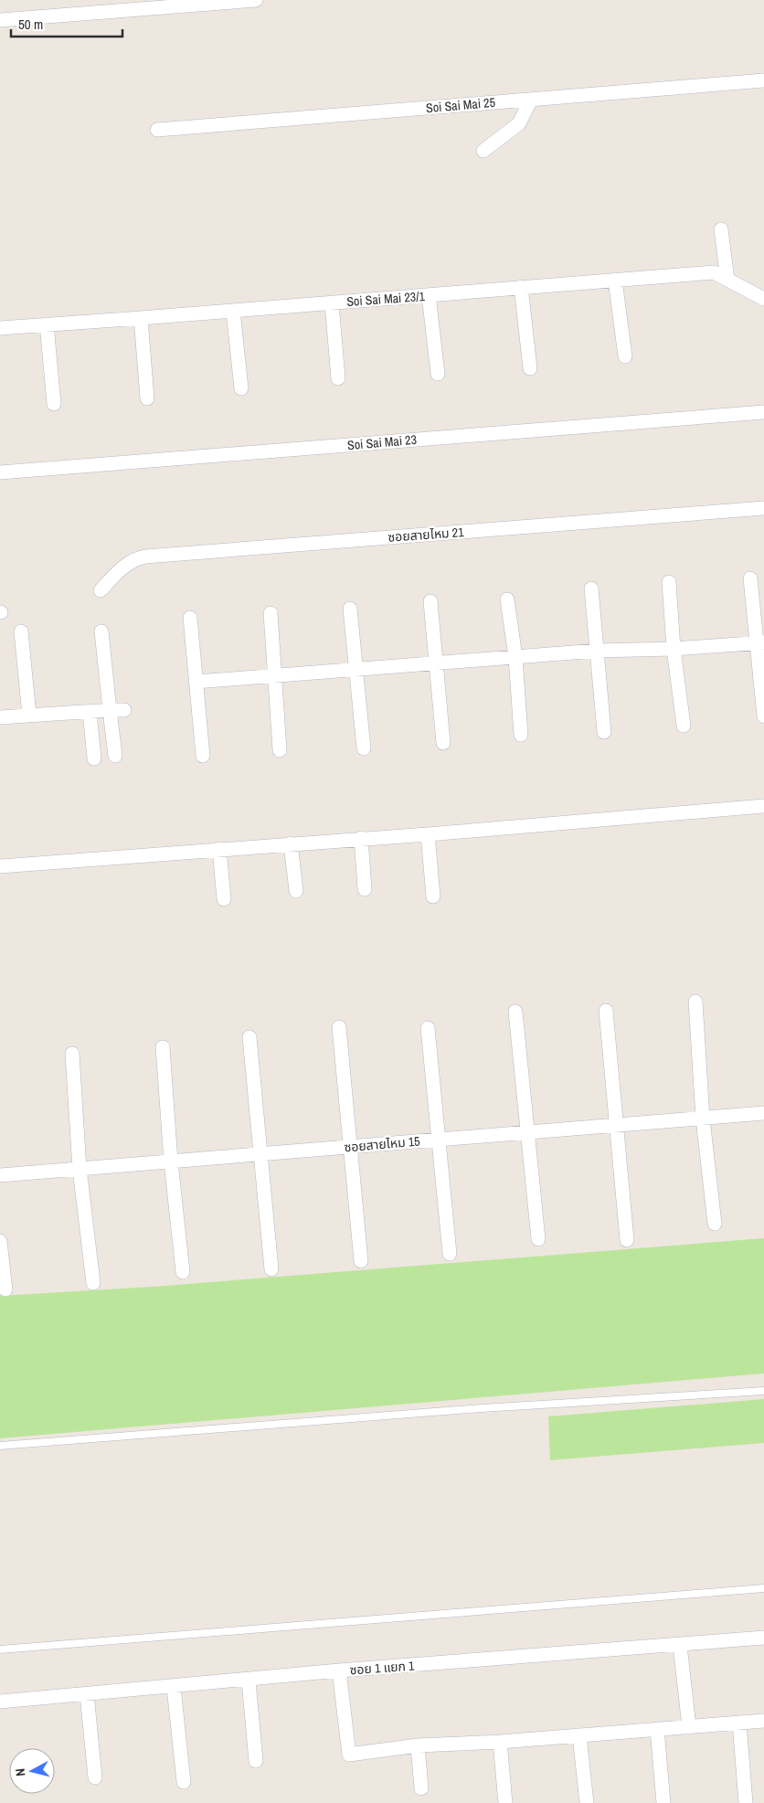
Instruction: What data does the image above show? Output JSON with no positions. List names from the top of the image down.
{
  "streets": {
    "street": [
      "Soi Sai Mai 25",
      "Soi Sai Mai 23/1",
      "Soi Sai Mai 23",
      "ซอยสายไหม 21",
      "ซอยสายไหม 15",
      "ซอย 1 แยก 1"
    ]
  },
  "scale_bar": "50 m",
  "north": "left"
}
